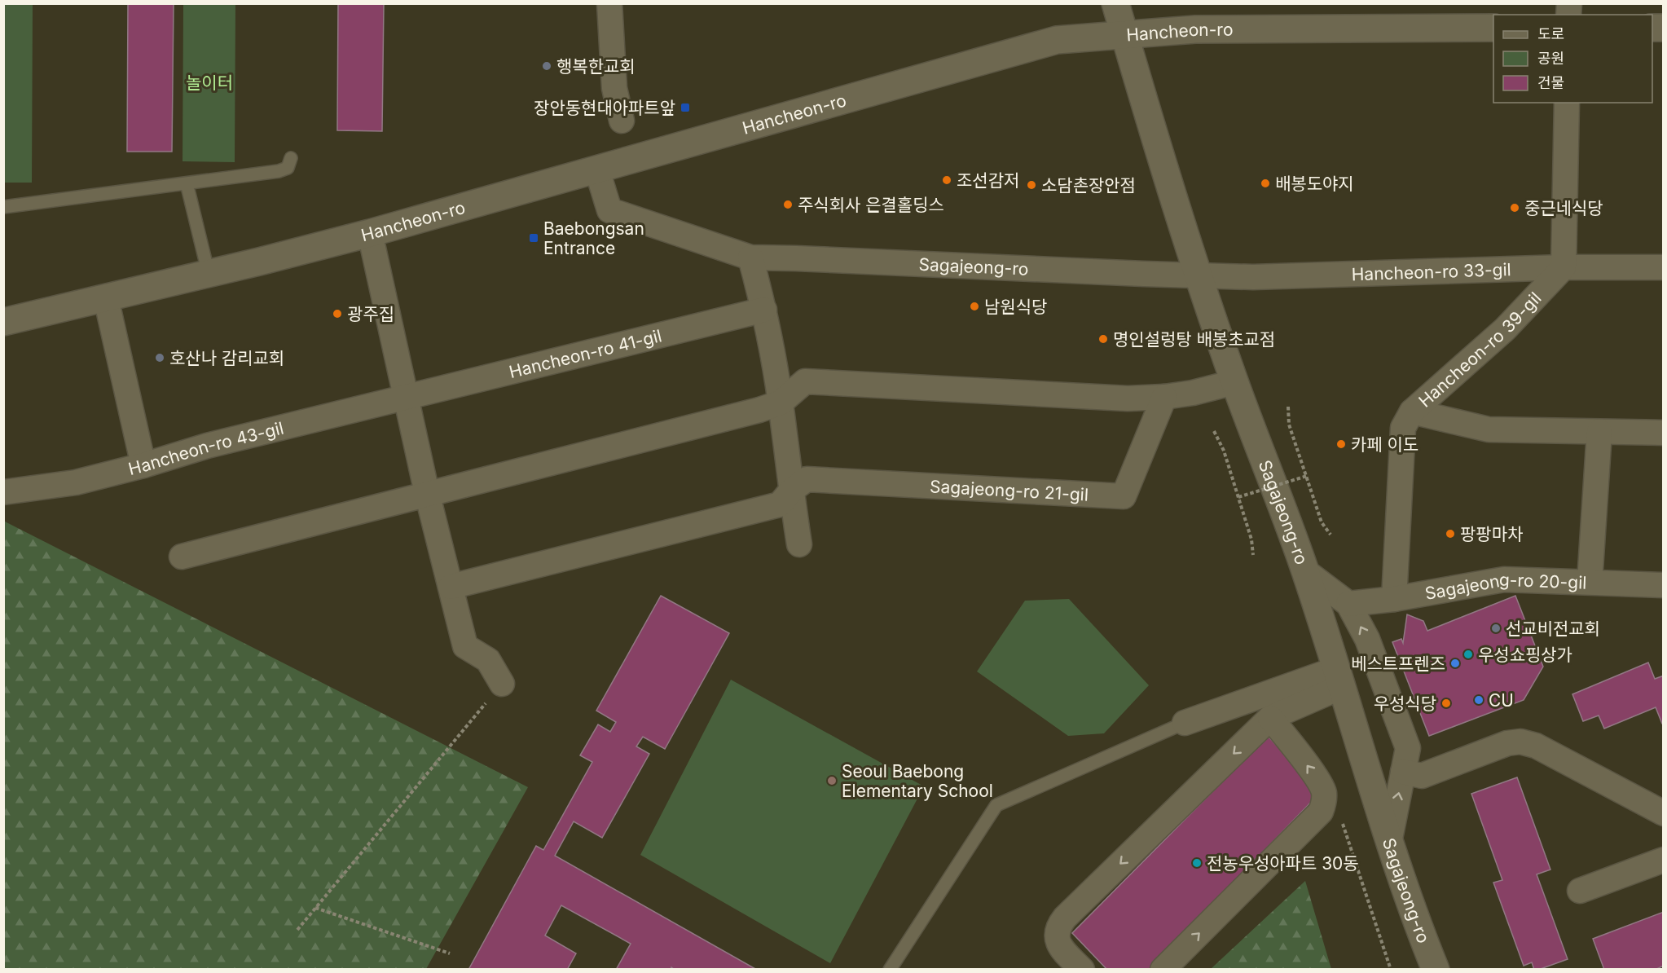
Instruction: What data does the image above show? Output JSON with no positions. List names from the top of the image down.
{
  "streets": {
    "main road": ["Hancheon-ro", "Sagajeong-ro"],
    "street": [
      "Hancheon-ro 33-gil",
      "Hancheon-ro 39-gil",
      "Hancheon-ro 41-gil",
      "Hancheon-ro 43-gil",
      "Sagajeong-ro 21-gil",
      "Sagajeong-ro 20-gil"
    ]
  },
  "crossings": [
    ["Hancheon-ro", "Sagajeong-ro"],
    ["Sagajeong-ro", "Hancheon-ro 33-gil"],
    ["Hancheon-ro 33-gil", "Hancheon-ro 39-gil"],
    ["Hancheon-ro 39-gil", "Sagajeong-ro 20-gil"],
    ["Hancheon-ro 41-gil", "Hancheon-ro 43-gil"]
  ],
  "parks": ["놀이터"],
  "places": {
    "other": [
      "행복한교회",
      "조선감저",
      "배봉도야지",
      "소담촌장안점",
      "주식회사 은결홀딩스",
      "중근네식당",
      "남원식당",
      "광주집",
      "명인설렁탕 배봉초교점",
      "호산나 감리교회",
      "카페 이도",
      "팡팡마차",
      "선교비전교회",
      "우성쇼핑상가",
      "베스트프렌즈",
      "CU",
      "우성식당",
      "Seoul Baebong Elementary School",
      "전농우성아파트 30동"
    ],
    "transit": ["장안동현대아파트앞", "Baebongsan Entrance"]
  },
  "legend": ["도로", "공원", "건물"]
}
